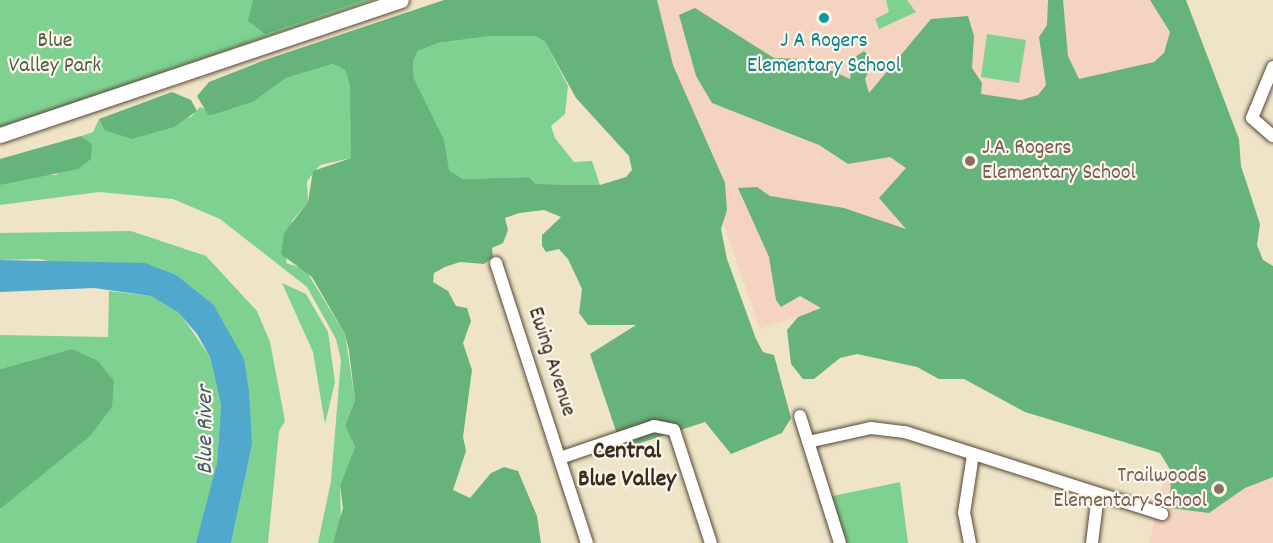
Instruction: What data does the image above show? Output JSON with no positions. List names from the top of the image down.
{
  "streets": {
    "street": ["Ewing Avenue"]
  },
  "districts": ["Central Blue Valley"],
  "water": ["Blue River"],
  "parks": ["Blue Valley Park"],
  "places": ["J A Rogers Elementary School", "J.A. Rogers Elementary School", "Trailwoods Elementary School"]
}
